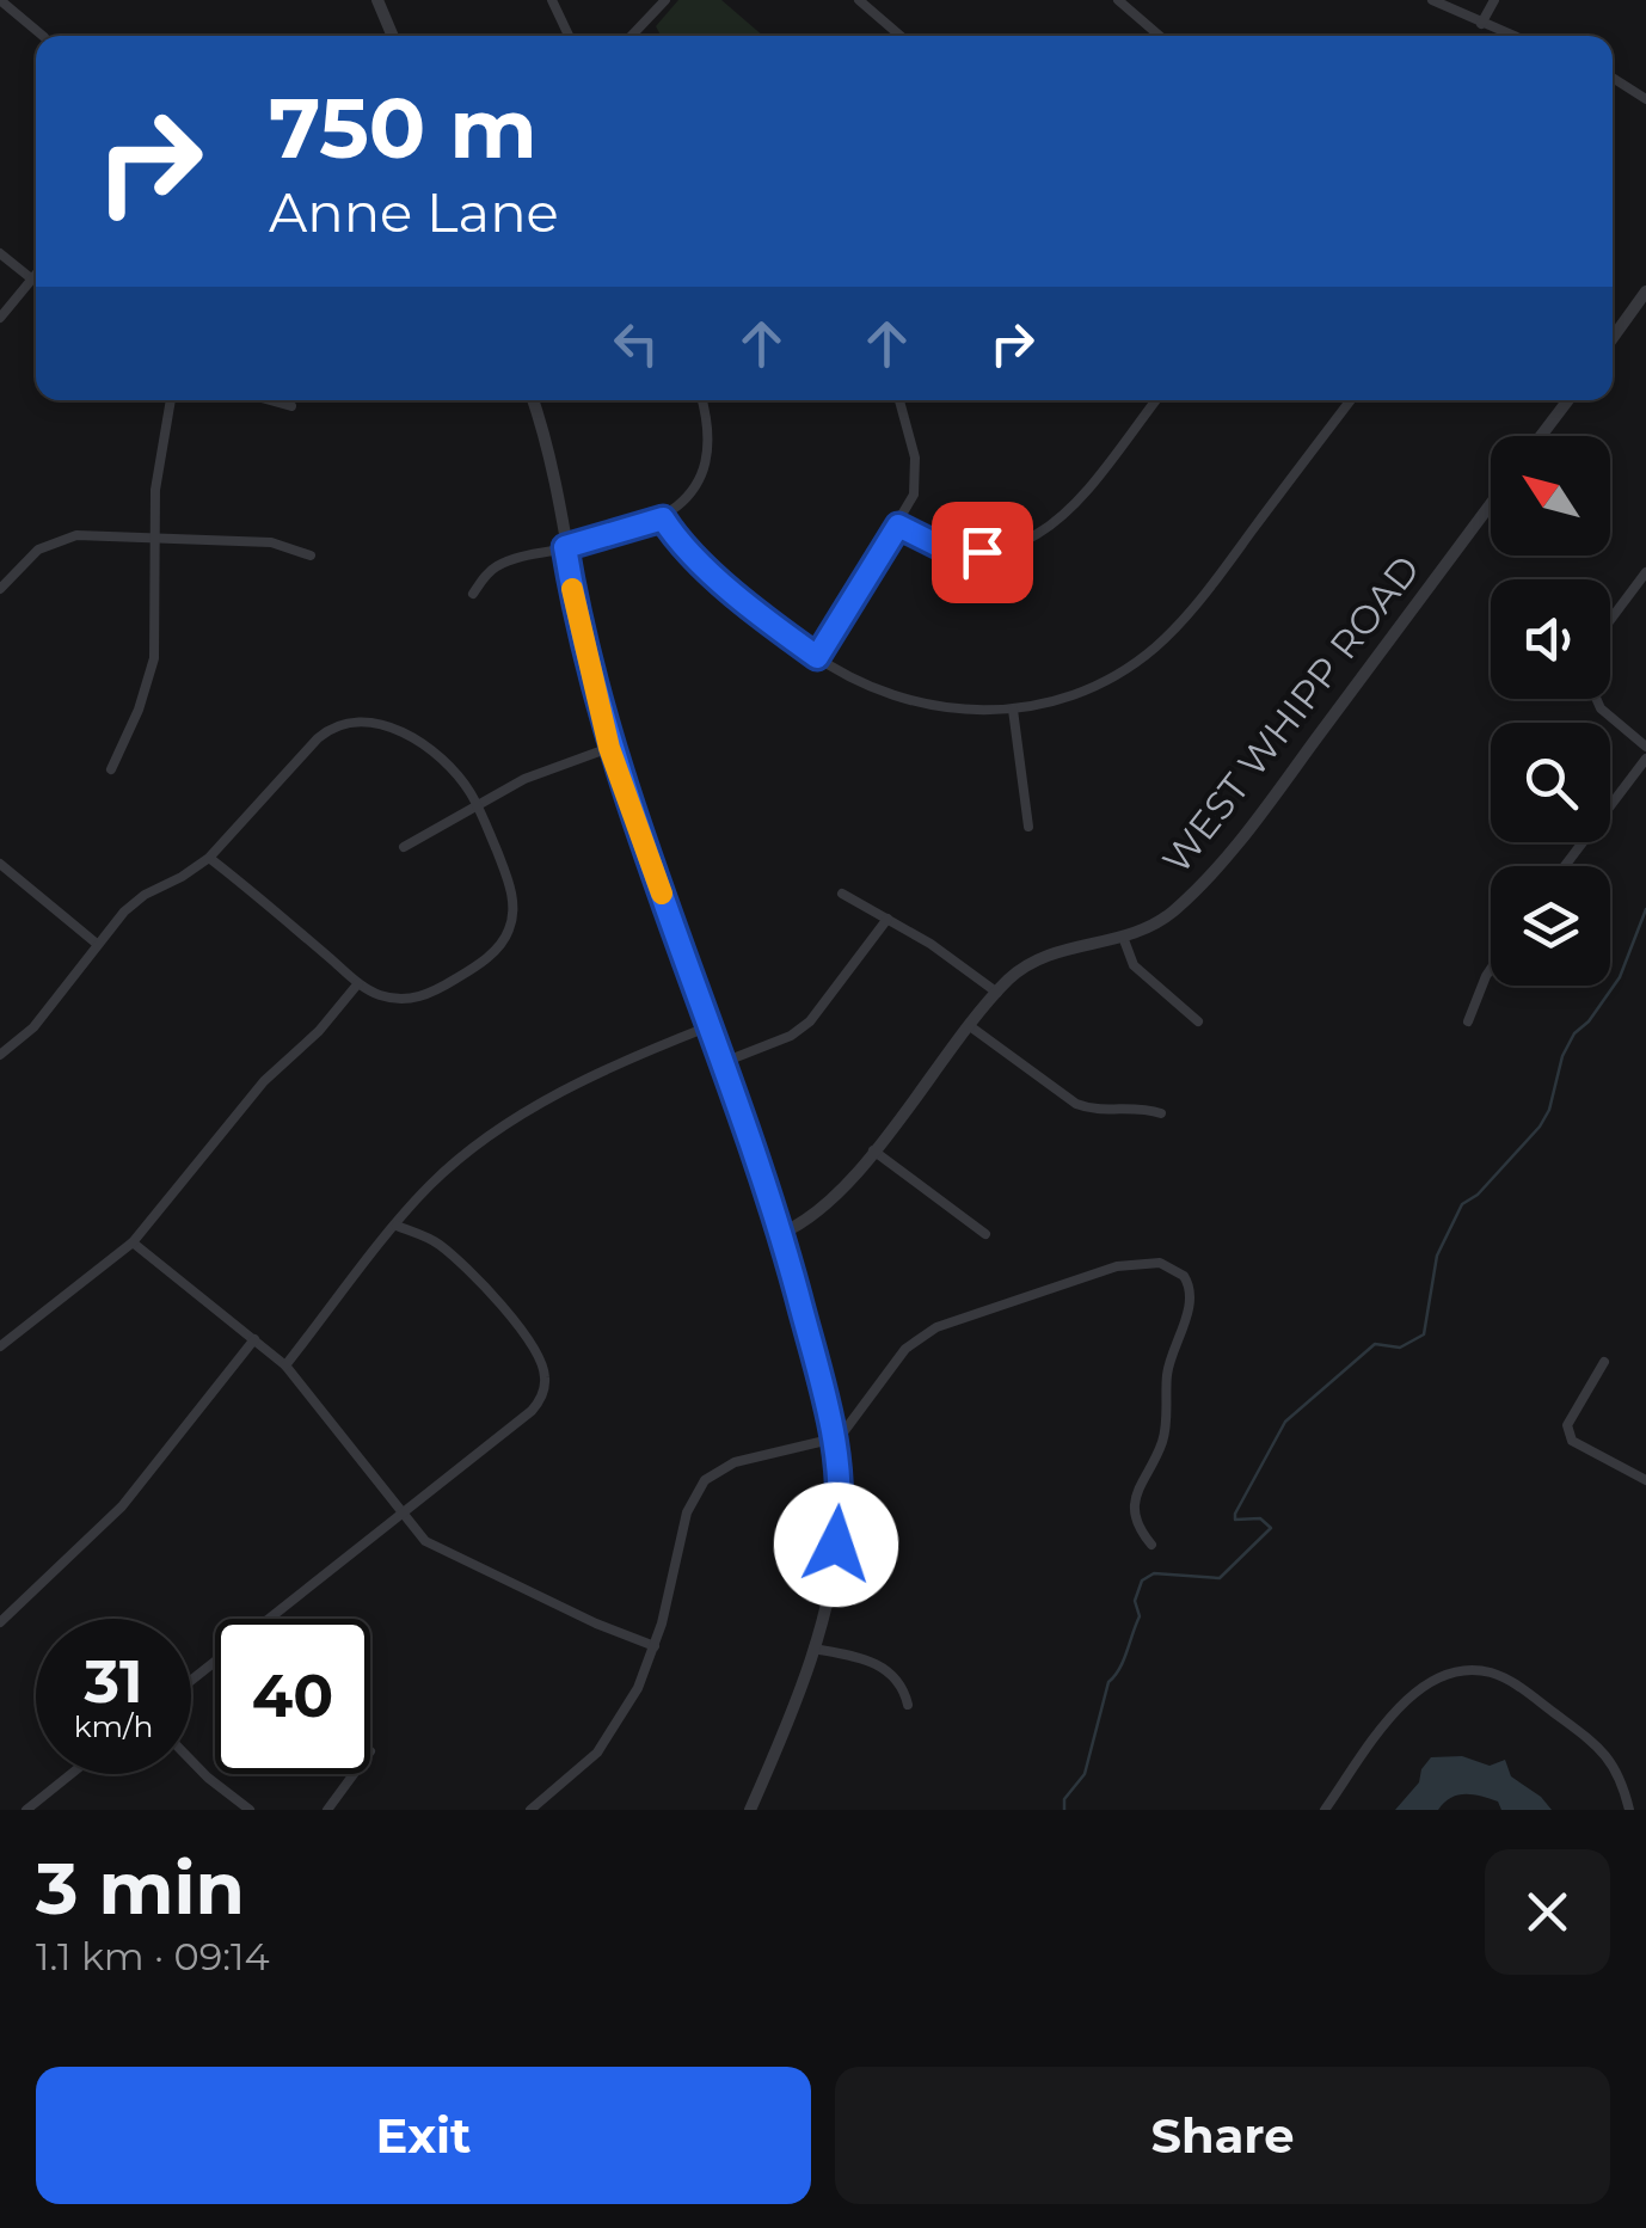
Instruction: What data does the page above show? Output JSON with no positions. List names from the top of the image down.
{
  "streets": {
    "street": ["WEST WHIPP ROAD"]
  },
  "north": "top left",
  "page": {
    "turn": ["750 m", "Anne Lane"],
    "speed": "31 km/h",
    "limit": "40",
    "heading": ["3 min", "1.1 km · 09:14"],
    "buttons": ["Exit", "Share"]
  }
}
